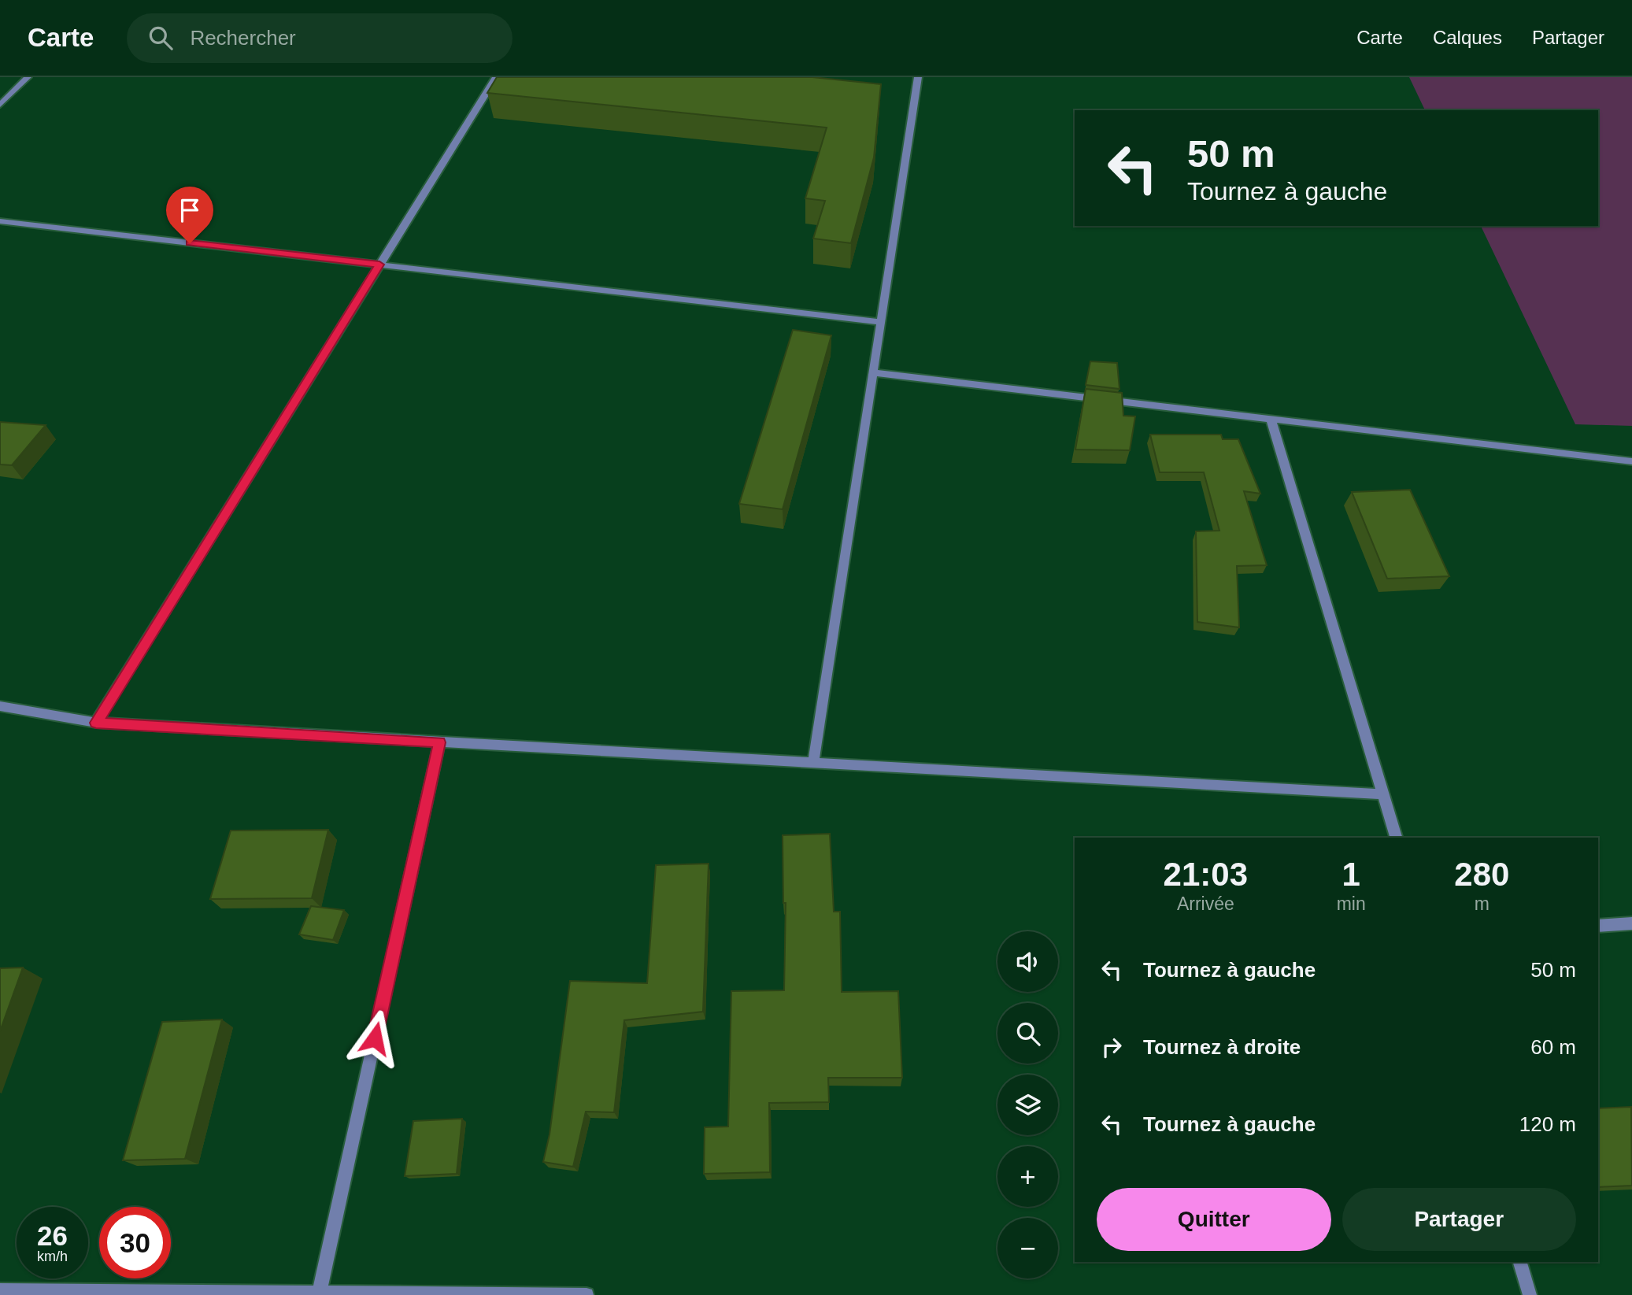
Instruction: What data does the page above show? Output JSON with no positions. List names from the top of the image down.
{
  "page": {
    "header": "Carte",
    "search": "Rechercher",
    "nav": ["Carte", "Calques", "Partager"],
    "turn": ["50 m", "Tournez à gauche"],
    "eta": [
      "21:03",
      "Arrivée",
      "1",
      "min",
      "280",
      "m"
    ],
    "map_buttons": ["+", "−"],
    "list": [
      {
        "name": "Tournez à gauche",
        "value": "50 m"
      },
      {
        "name": "Tournez à droite",
        "value": "60 m"
      },
      {
        "name": "Tournez à gauche",
        "value": "120 m"
      }
    ],
    "buttons": ["Quitter", "Partager"],
    "speed": "26 km/h",
    "limit": "30"
  }
}
